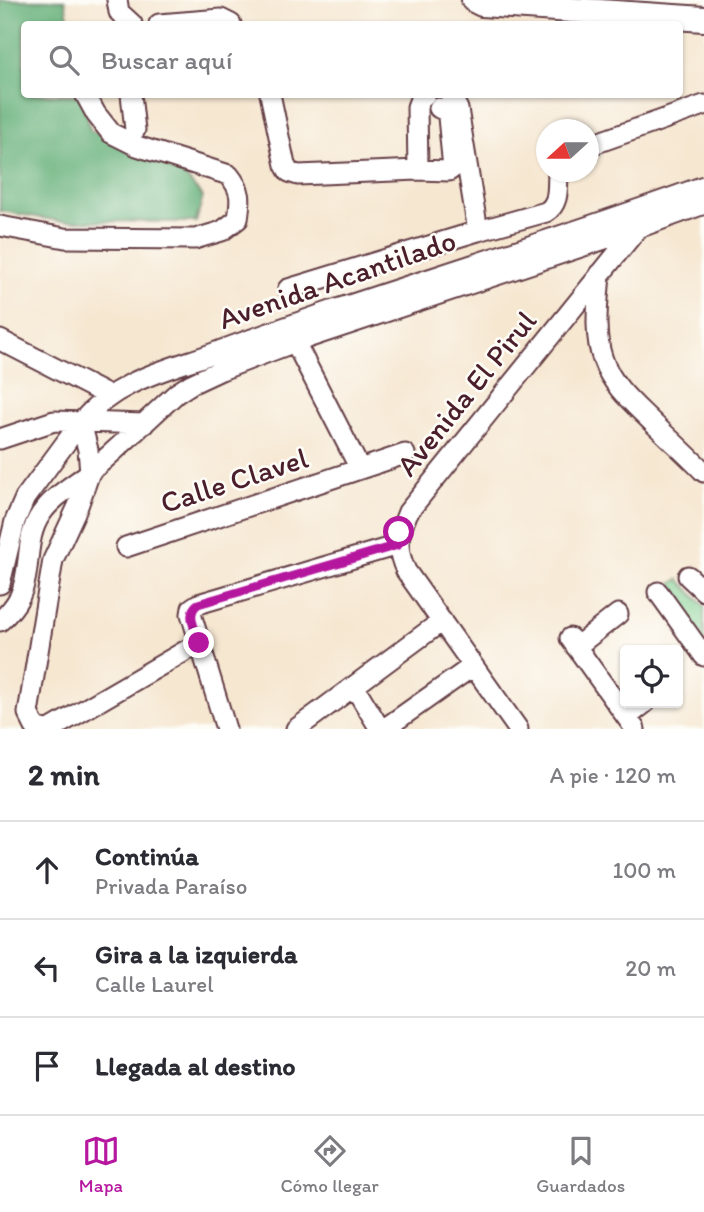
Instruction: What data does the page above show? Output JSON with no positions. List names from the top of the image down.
{
  "streets": {
    "street": ["Avenida Acantilado", "Avenida El Pirul", "Calle Clavel"]
  },
  "crossings": [
    ["Avenida Acantilado", "Avenida El Pirul"],
    ["Avenida Acantilado", "Calle Clavel"]
  ],
  "north": "left",
  "page": {
    "search": "Buscar aquí",
    "heading": ["2 min", "A pie · 120 m"],
    "list": [
      ["Continúa", "Privada Paraíso", "100 m"],
      ["Gira a la izquierda", "Calle Laurel", "20 m"],
      "Llegada al destino"
    ],
    "nav": ["Mapa", "Cómo llegar", "Guardados"]
  }
}
